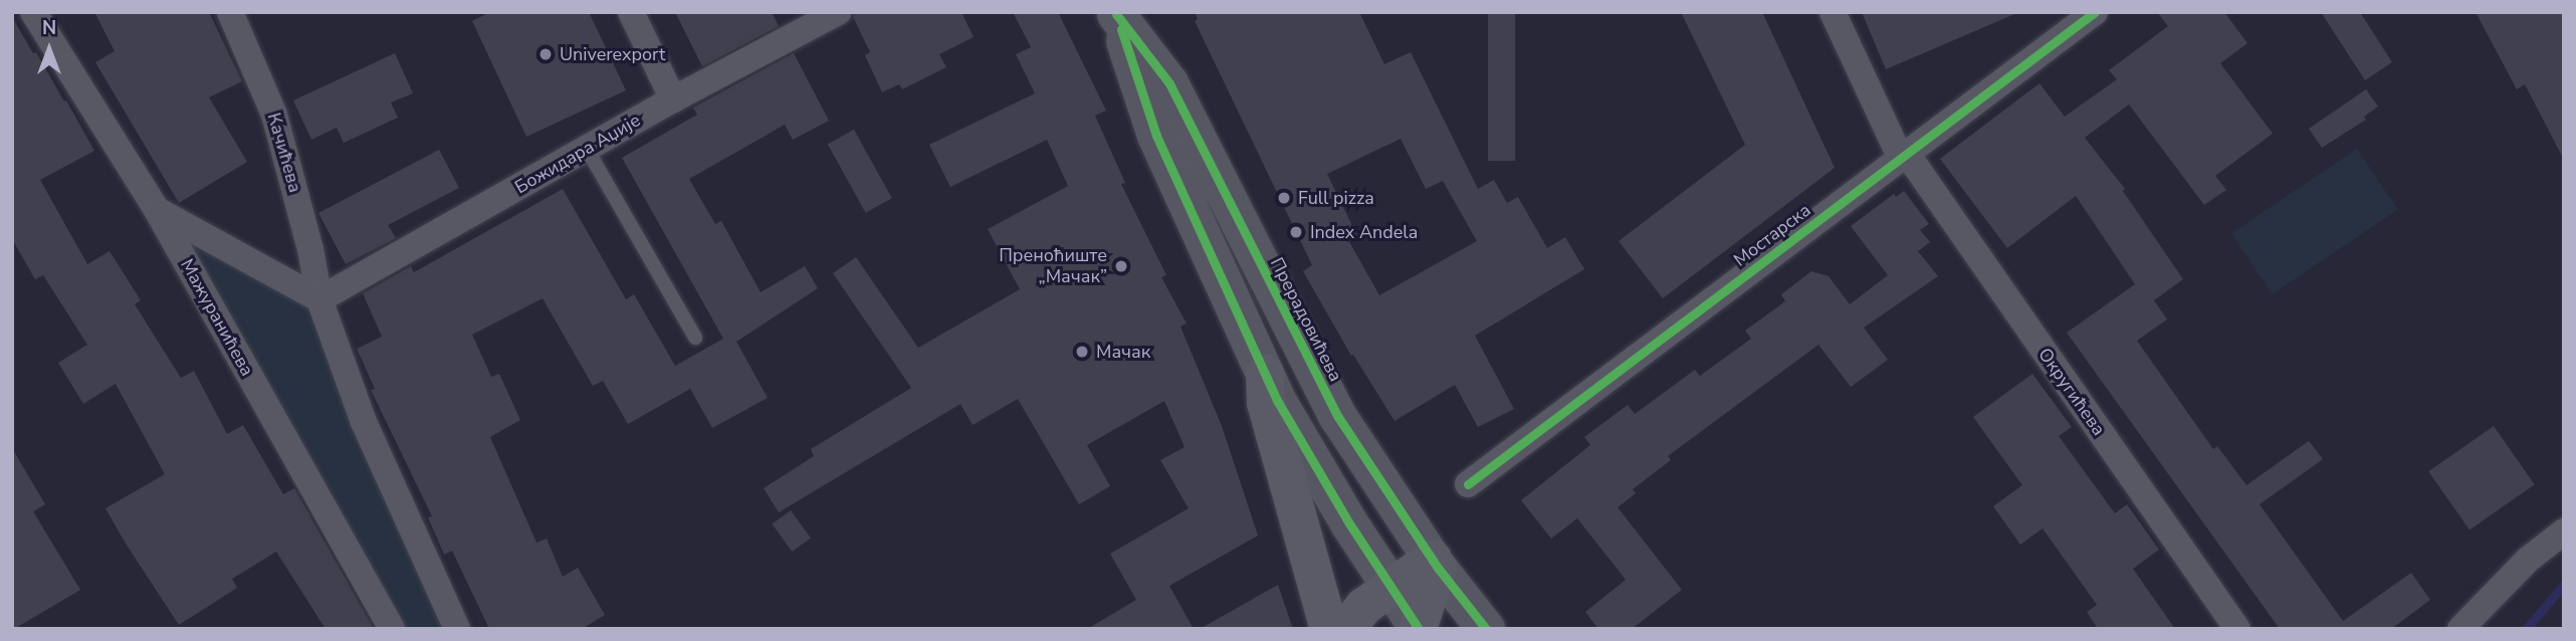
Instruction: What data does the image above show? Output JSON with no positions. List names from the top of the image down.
{
  "streets": {
    "main road": ["Прерадовићева"],
    "street": [
      "Качићева",
      "Божидара Аџије",
      "Мостарска",
      "Мажуранићева",
      "Округићева"
    ]
  },
  "crossings": [
    ["Качићева", "Божидара Аџије"],
    ["Мостарска", "Округићева"]
  ],
  "places": [
    "Univerexport",
    "Full pizza",
    "Index Andela",
    "Преноћиште „Мачак”",
    "Мачак"
  ],
  "north": "top"
}
